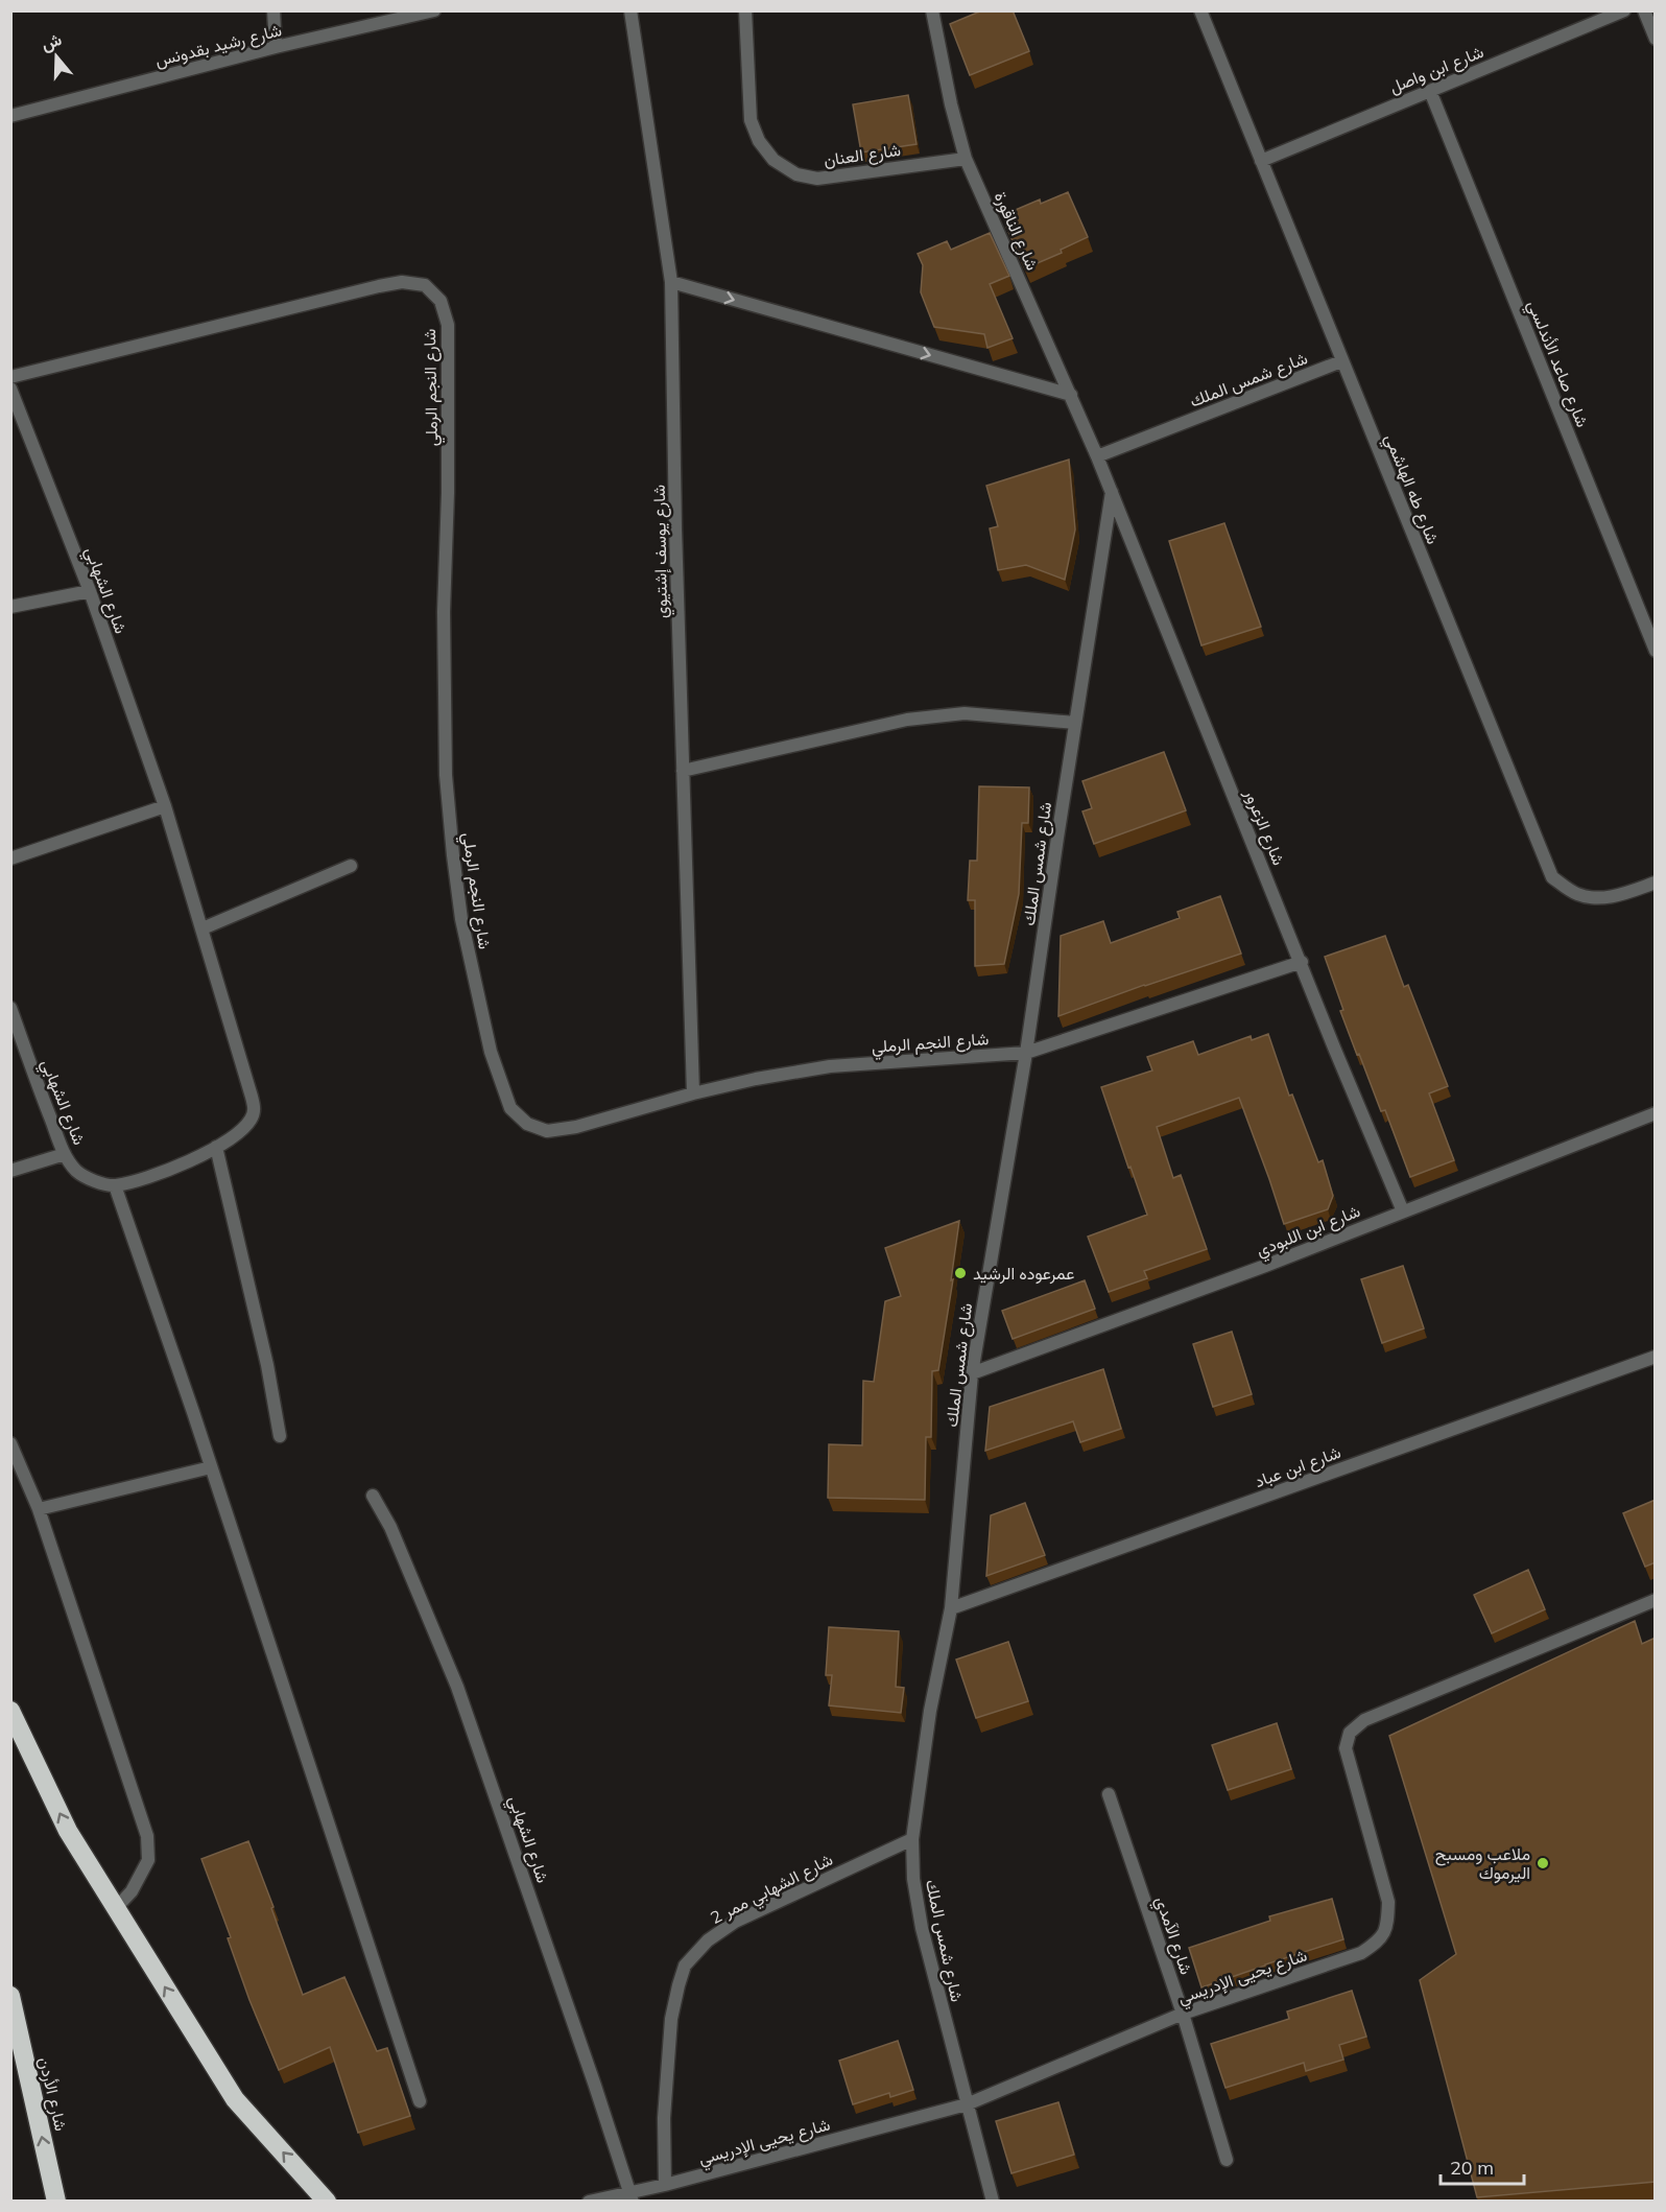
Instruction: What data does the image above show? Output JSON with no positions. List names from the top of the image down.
{
  "streets": {
    "highway": ["شارع الأردن"],
    "street": [
      "شارع رشيد بقدونس",
      "شارع ابن واصل",
      "شارع العنان",
      "شارع الناقورة",
      "شارع صاعد الأندلسي",
      "شارع شمس الملك",
      "شارع النجم الرملي",
      "شارع طه الهاشمي",
      "شارع يوسف إشتيوي",
      "شارع الشهابي",
      "شارع الزعرور",
      "شارع ابن اللبودي",
      "شارع ابن عباد",
      "شارع الشهابي ممر 2",
      "شارع الآمدي",
      "شارع يحيى الإدريسي"
    ]
  },
  "crossings": [
    ["شارع ابن واصل", "شارع صاعد الأندلسي"],
    ["شارع ابن واصل", "شارع طه الهاشمي"],
    ["شارع العنان", "شارع الناقورة"],
    ["شارع الناقورة", "شارع شمس الملك"],
    ["شارع الناقورة", "شارع الزعرور"],
    ["شارع شمس الملك", "شارع النجم الرملي"],
    ["شارع شمس الملك", "شارع طه الهاشمي"],
    ["شارع شمس الملك", "شارع الزعرور"],
    ["شارع شمس الملك", "شارع ابن اللبودي"],
    ["شارع شمس الملك", "شارع ابن عباد"],
    ["شارع شمس الملك", "شارع الشهابي ممر 2"],
    ["شارع شمس الملك", "شارع يحيى الإدريسي"],
    ["شارع النجم الرملي", "شارع يوسف إشتيوي"],
    ["شارع النجم الرملي", "شارع الزعرور"],
    ["شارع الشهابي", "شارع يحيى الإدريسي"],
    ["شارع الزعرور", "شارع ابن اللبودي"],
    ["شارع الشهابي ممر 2", "شارع يحيى الإدريسي"],
    ["شارع الآمدي", "شارع يحيى الإدريسي"]
  ],
  "places": ["عمرعوده الرشيد", "ملاعب ومسبح اليرموك"],
  "scale_bar": "20 m",
  "north": "top"
}
